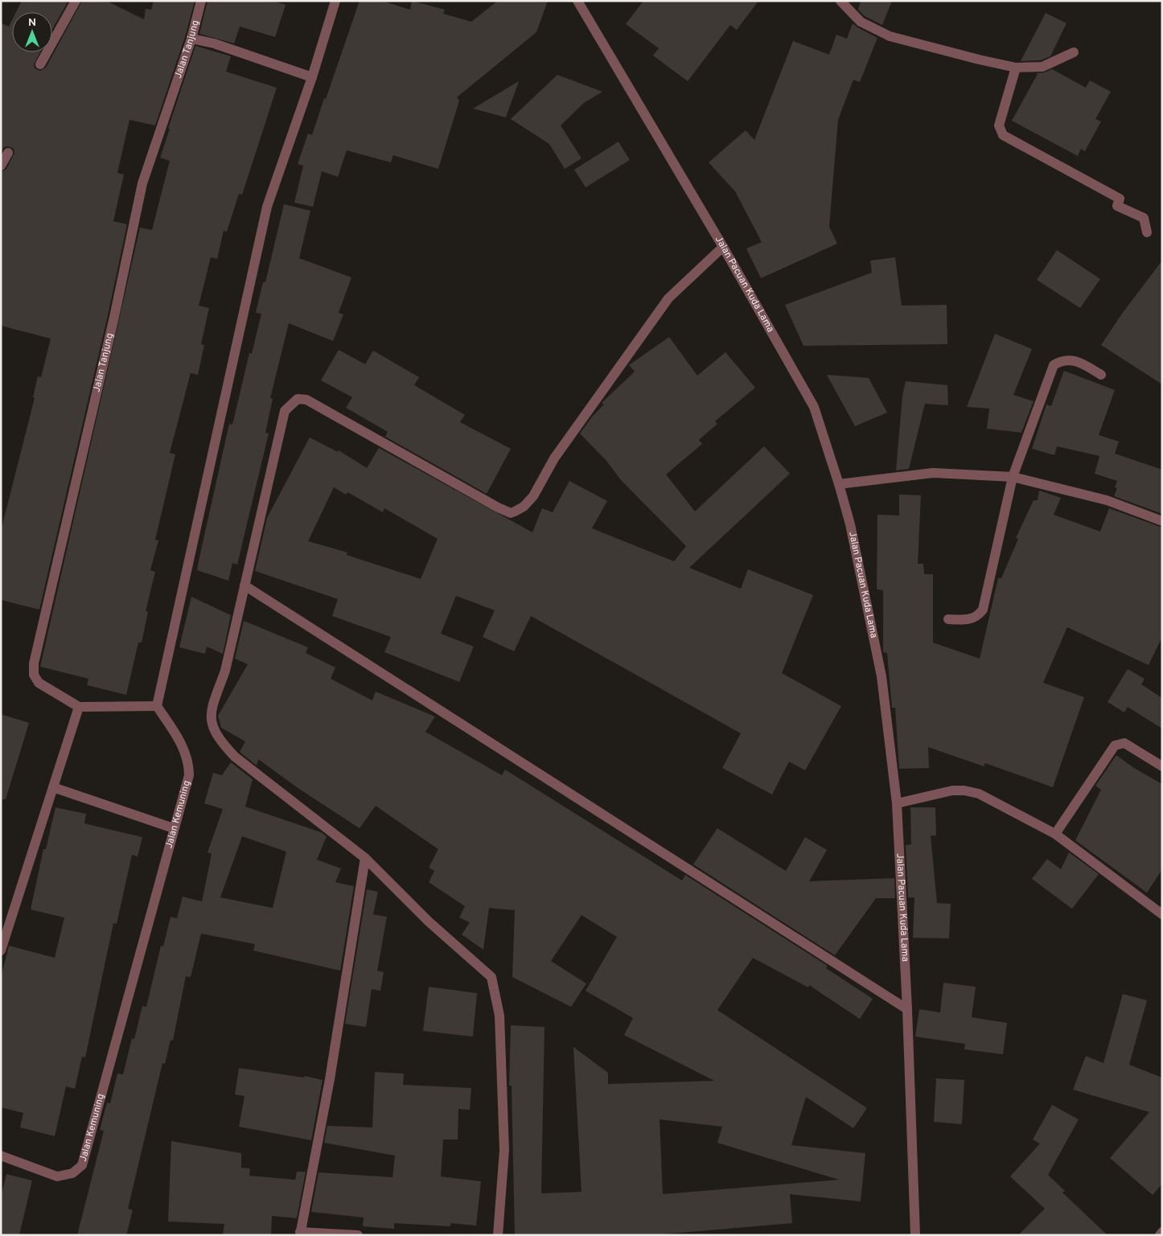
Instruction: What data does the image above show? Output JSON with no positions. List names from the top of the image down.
{
  "streets": {
    "street": ["Jalan Tanjung", "Jalan Pacuan Kuda Lama", "Jalan Kemuning"]
  },
  "north": "top"
}
